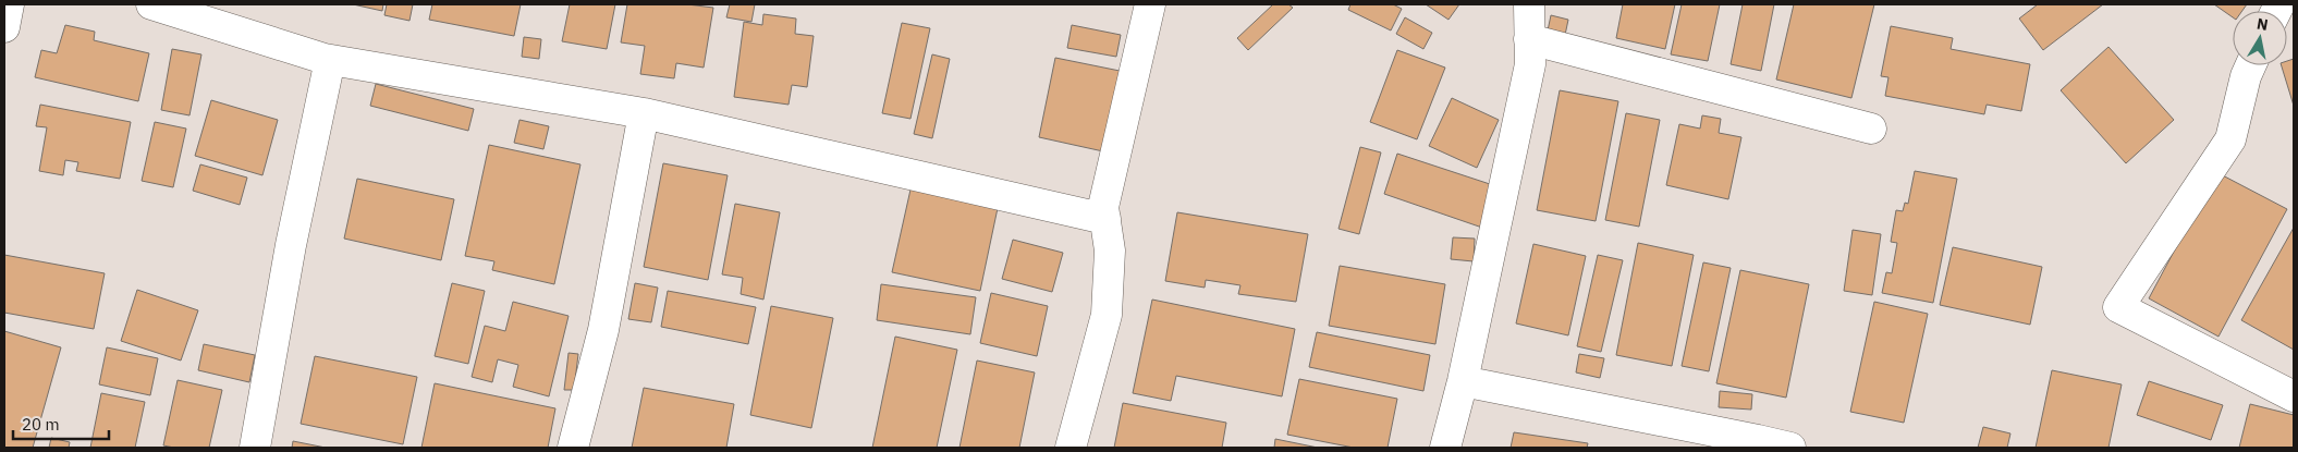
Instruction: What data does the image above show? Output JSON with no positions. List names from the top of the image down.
{
  "scale_bar": "20 m",
  "north": "top"
}
